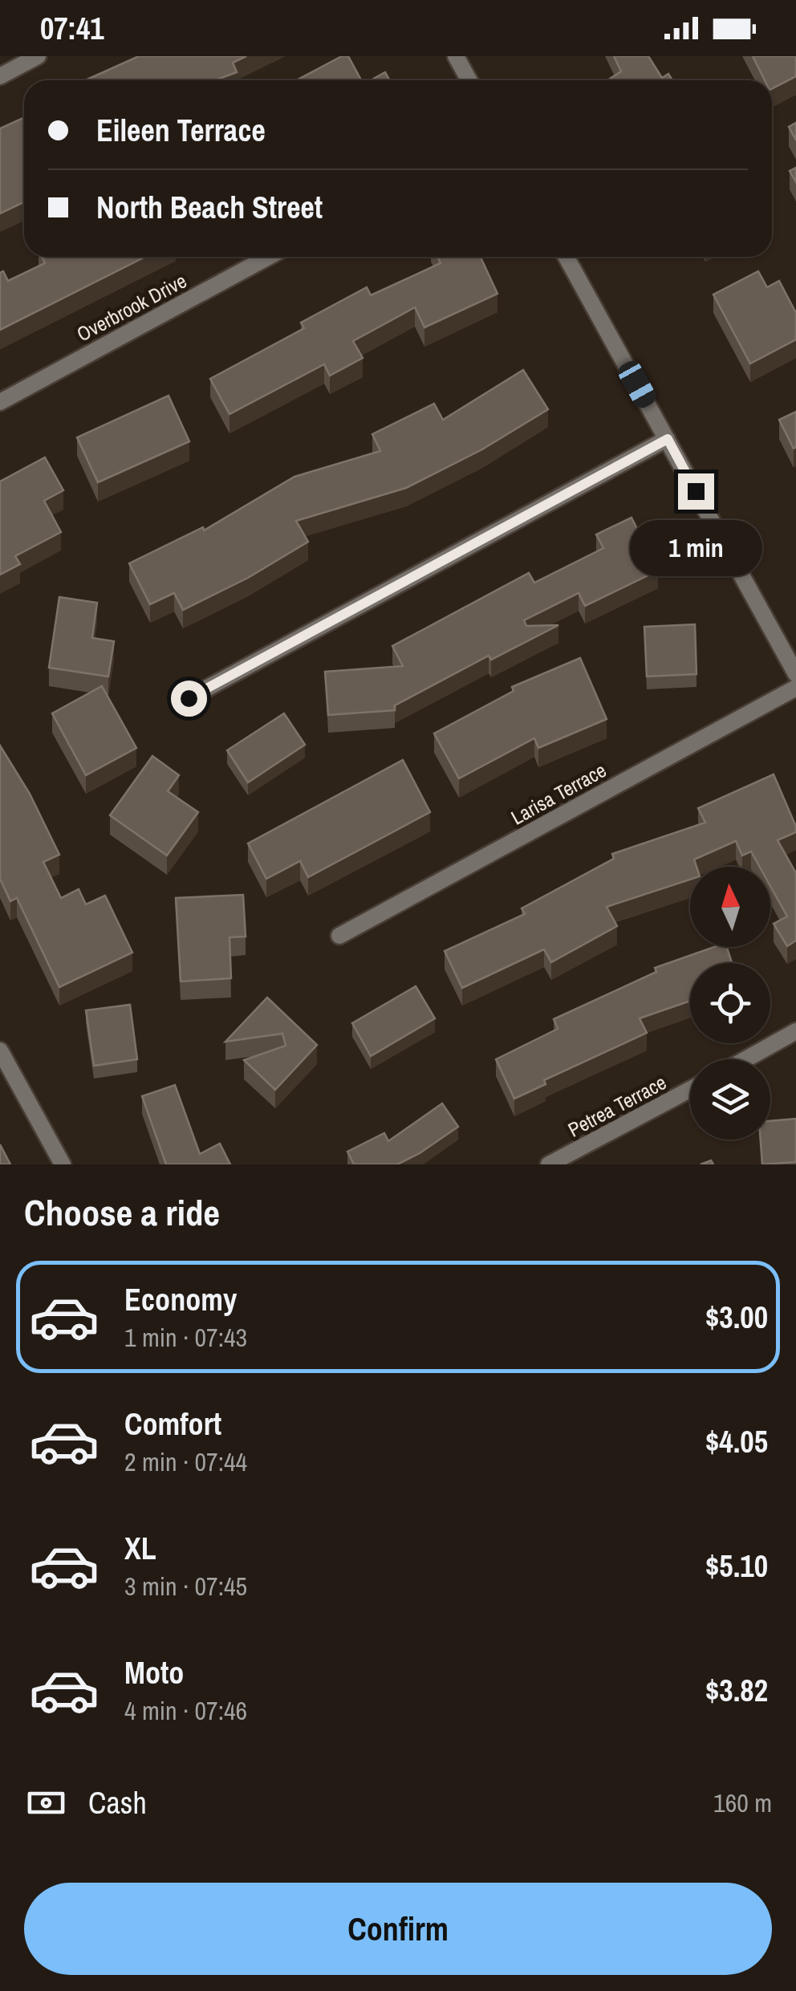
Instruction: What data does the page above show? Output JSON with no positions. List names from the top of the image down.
{
  "streets": {
    "street": ["Overbrook Drive", "Larisa Terrace", "Petrea Terrace"]
  },
  "north": "top",
  "page": {
    "status": "07:41",
    "banner": ["Eileen Terrace", "North Beach Street"],
    "bubble": "1 min",
    "heading": "Choose a ride",
    "list": [
      {
        "name": "Economy",
        "note": "1 min · 07:43",
        "value": "$3.00"
      },
      {
        "name": "Comfort",
        "note": "2 min · 07:44",
        "value": "$4.05"
      },
      {
        "name": "XL",
        "note": "3 min · 07:45",
        "value": "$5.10"
      },
      {
        "name": "Moto",
        "note": "4 min · 07:46",
        "value": "$3.82"
      }
    ],
    "pay": ["Cash", "160 m"],
    "buttons": "Confirm"
  }
}
